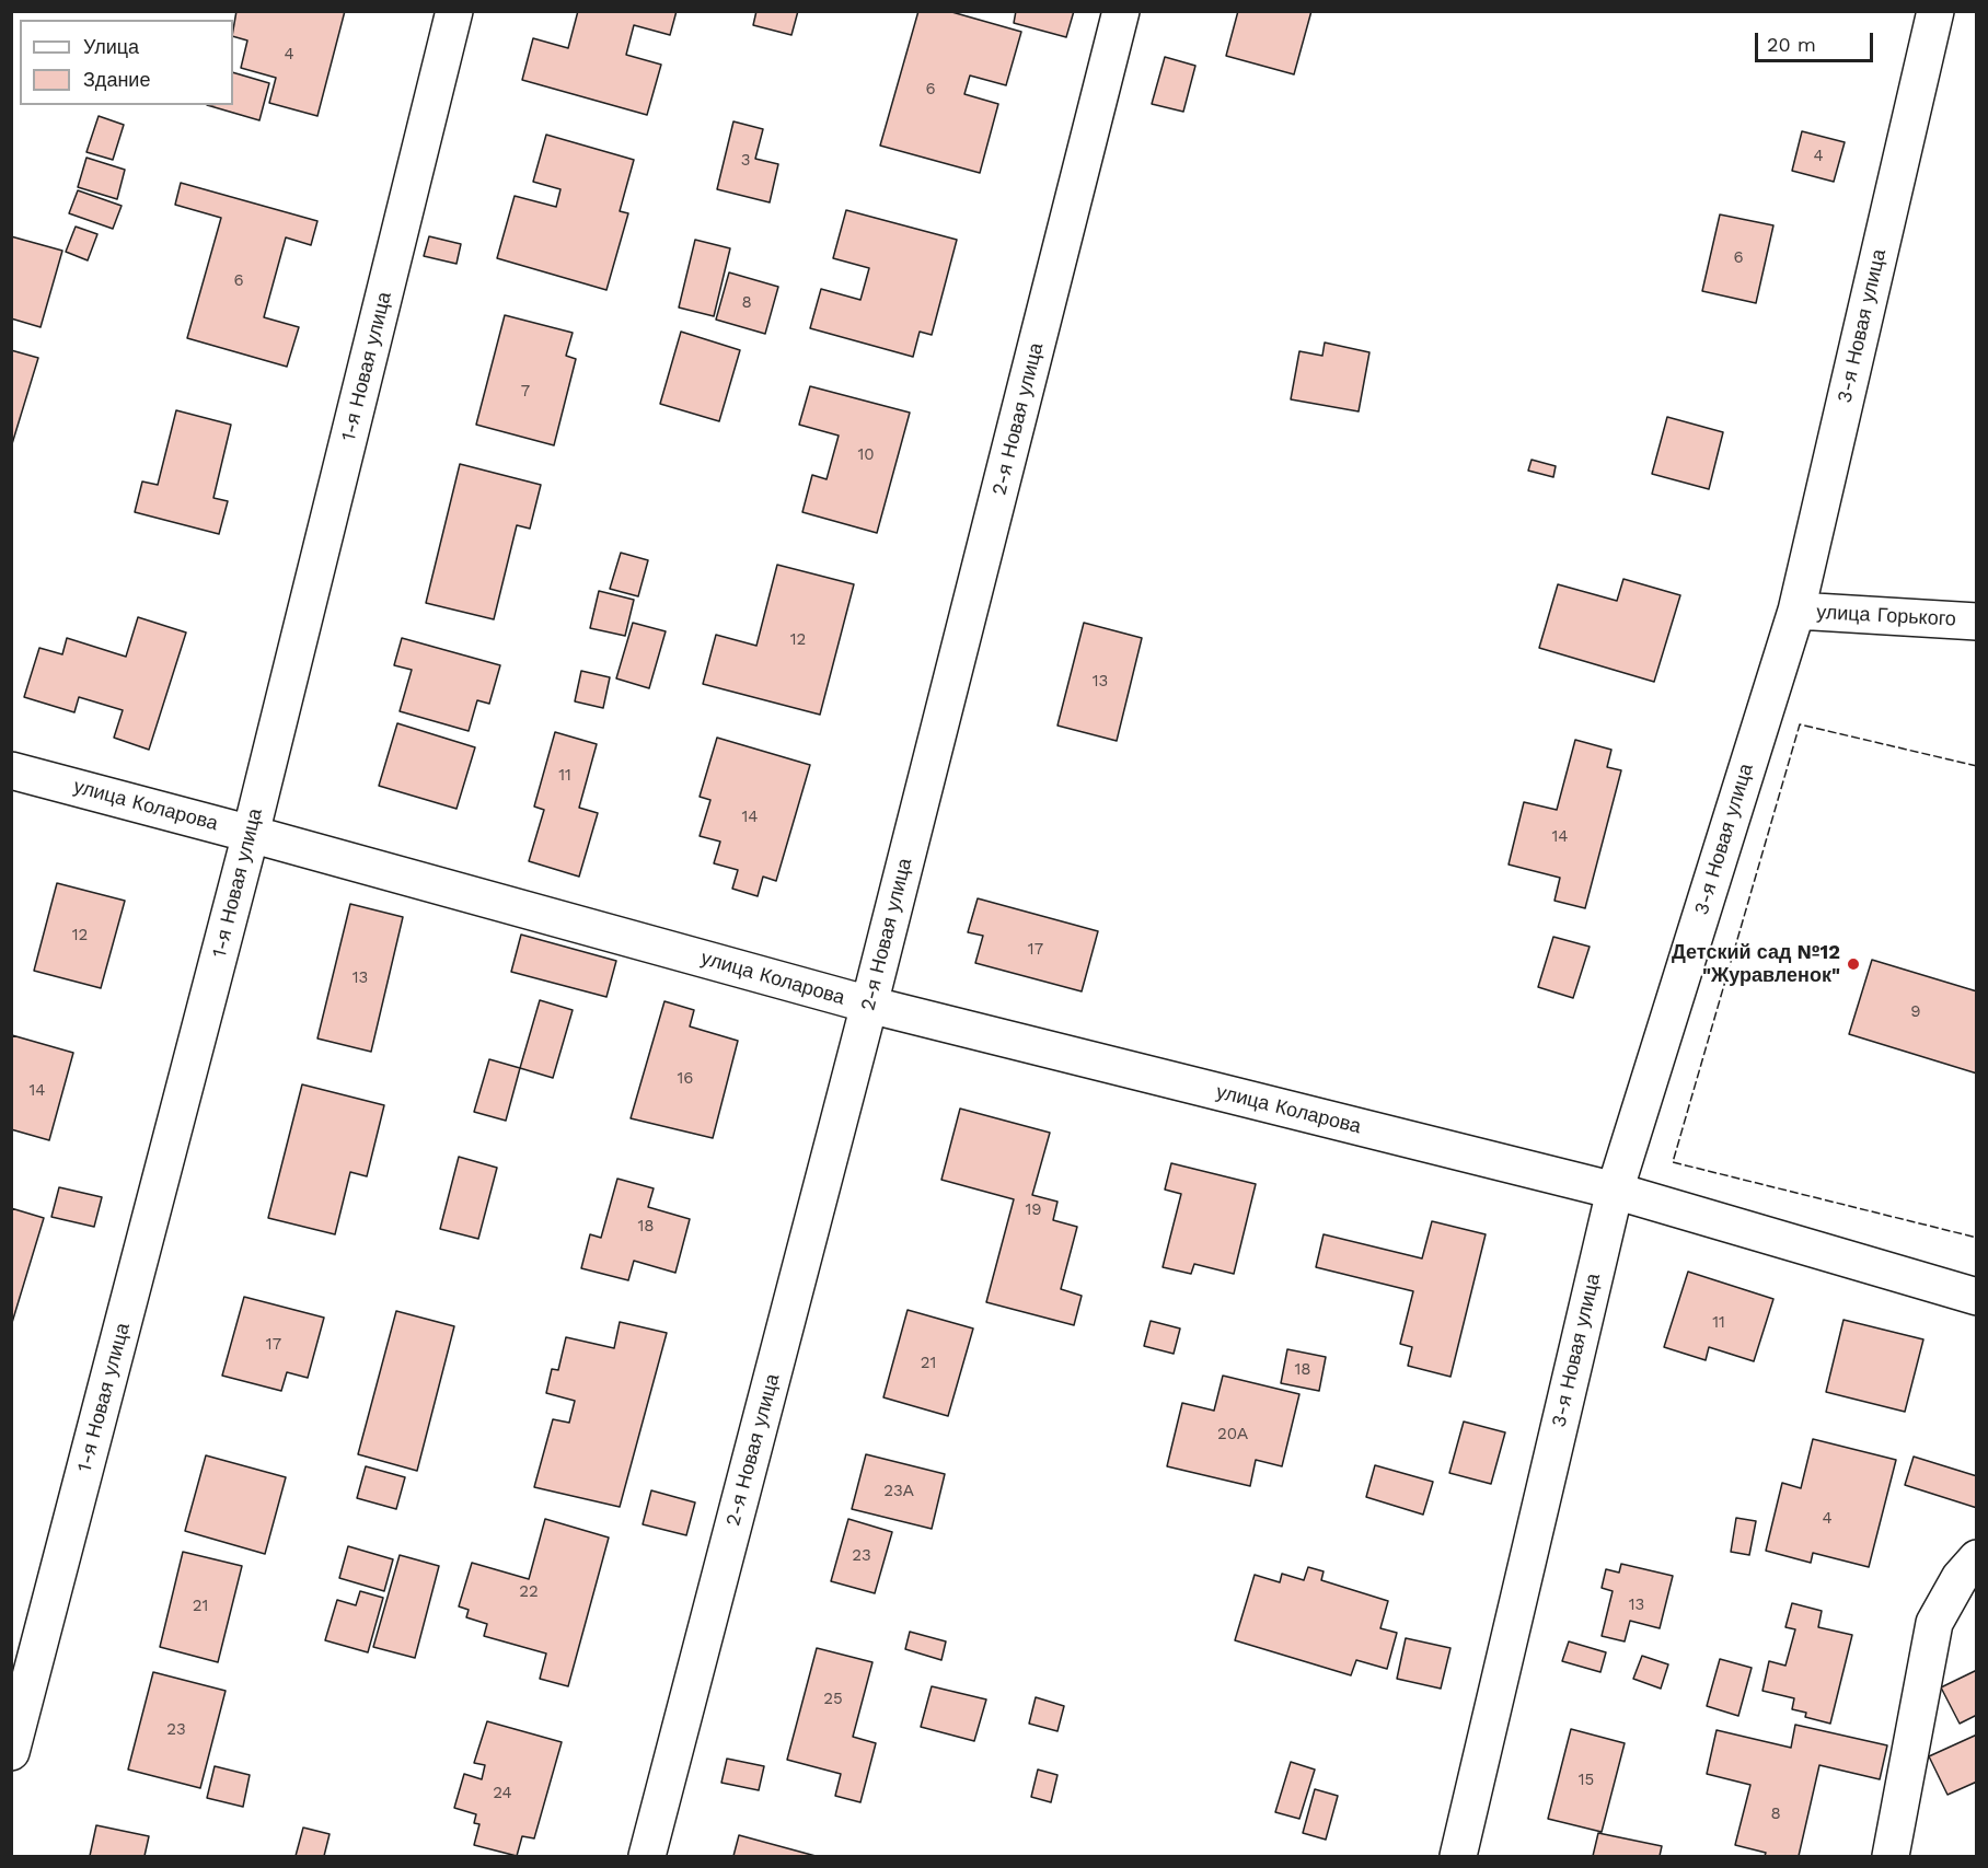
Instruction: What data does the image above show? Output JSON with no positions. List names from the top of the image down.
{
  "streets": {
    "street": [
      "3-я Новая улица",
      "1-я Новая улица",
      "2-я Новая улица",
      "улица Горького",
      "улица Коларова"
    ]
  },
  "crossings": [
    ["3-я Новая улица", "улица Горького"],
    ["3-я Новая улица", "улица Коларова"],
    ["1-я Новая улица", "улица Коларова"],
    ["2-я Новая улица", "улица Коларова"]
  ],
  "places": ["Детский сад №12 \"Журавленок\""],
  "house_numbers": [
    "4",
    "6",
    "4",
    "3",
    "6",
    "6",
    "8",
    "7",
    "10",
    "12",
    "13",
    "11",
    "14",
    "14",
    "12",
    "17",
    "13",
    "9",
    "16",
    "14",
    "19",
    "18",
    "11",
    "17",
    "21",
    "18",
    "20А",
    "23А",
    "4",
    "23",
    "22",
    "13",
    "21",
    "25",
    "23",
    "15",
    "24",
    "8"
  ],
  "legend": ["Улица", "Здание"],
  "scale_bar": "20 m"
}
